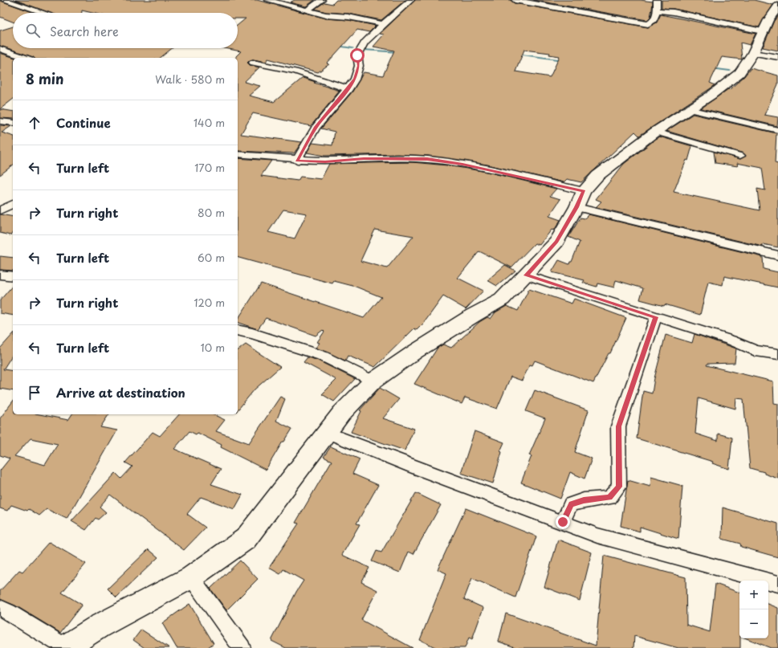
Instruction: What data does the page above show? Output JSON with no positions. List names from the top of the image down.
{
  "page": {
    "search": "Search here",
    "heading": ["8 min", "Walk · 580 m"],
    "list": [
      ["Continue", "140 m"],
      ["Turn left", "170 m"],
      ["Turn right", "80 m"],
      ["Turn left", "60 m"],
      ["Turn right", "120 m"],
      ["Turn left", "10 m"],
      "Arrive at destination"
    ],
    "map_buttons": ["+", "−"]
  }
}
